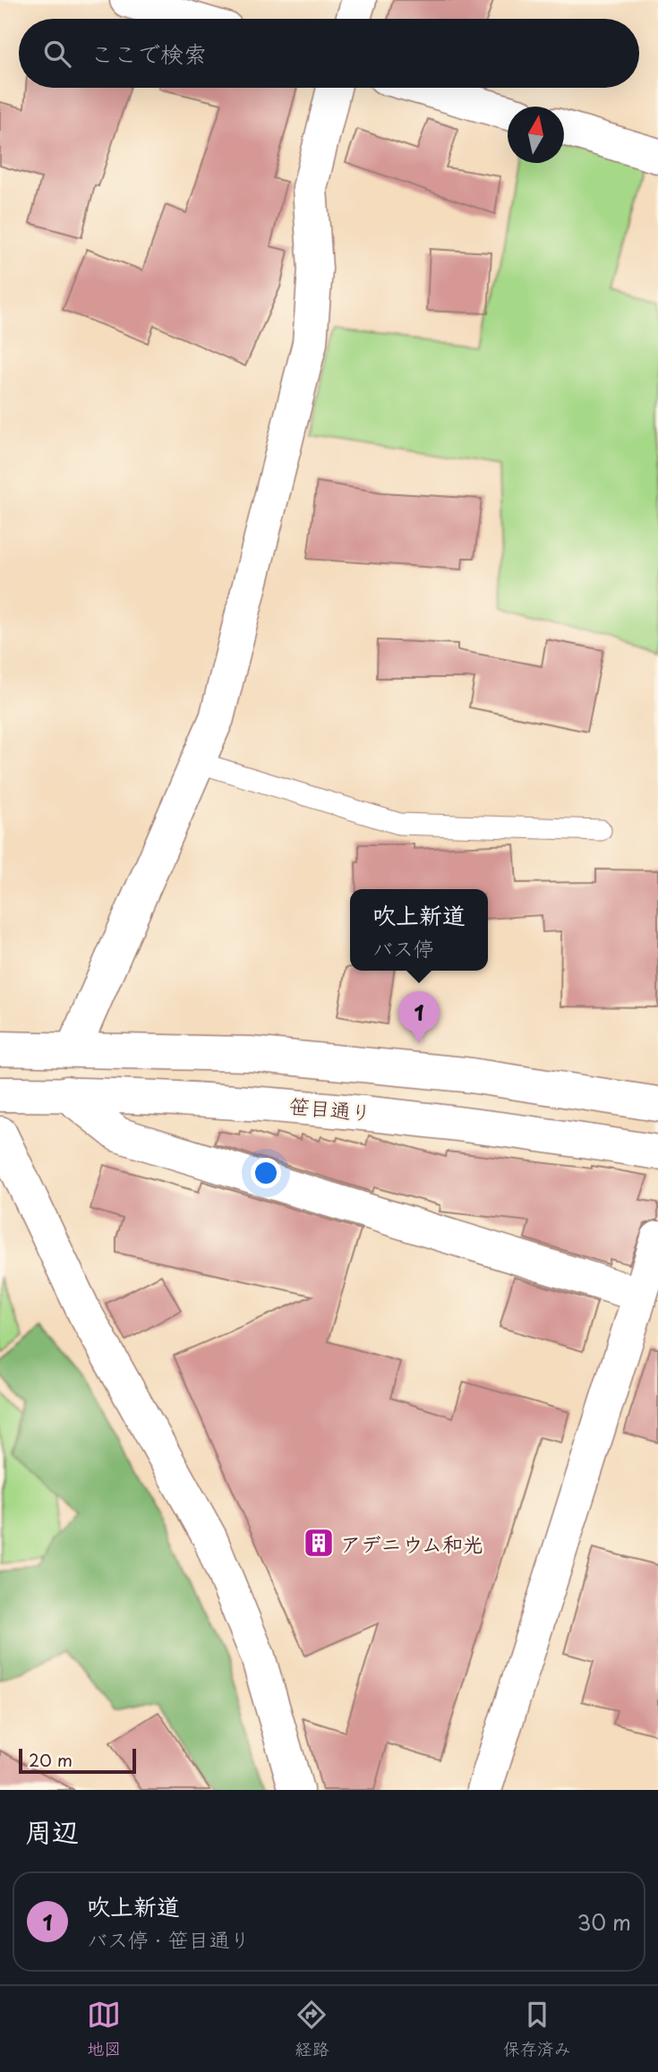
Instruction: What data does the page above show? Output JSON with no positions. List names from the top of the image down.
{
  "streets": {
    "street": ["笹目通り"]
  },
  "places": {
    "building": ["アデニウム和光"]
  },
  "scale_bar": "20 m",
  "north": "top",
  "page": {
    "search": "ここで検索",
    "popup": ["吹上新道", "バス停"],
    "pins": "1",
    "scale": "20 m",
    "heading": "周辺",
    "list": [
      {
        "mark": "1",
        "name": "吹上新道",
        "note": "バス停 · 笹目通り",
        "value": "30 m"
      }
    ],
    "nav": ["地図", "経路", "保存済み"]
  }
}
